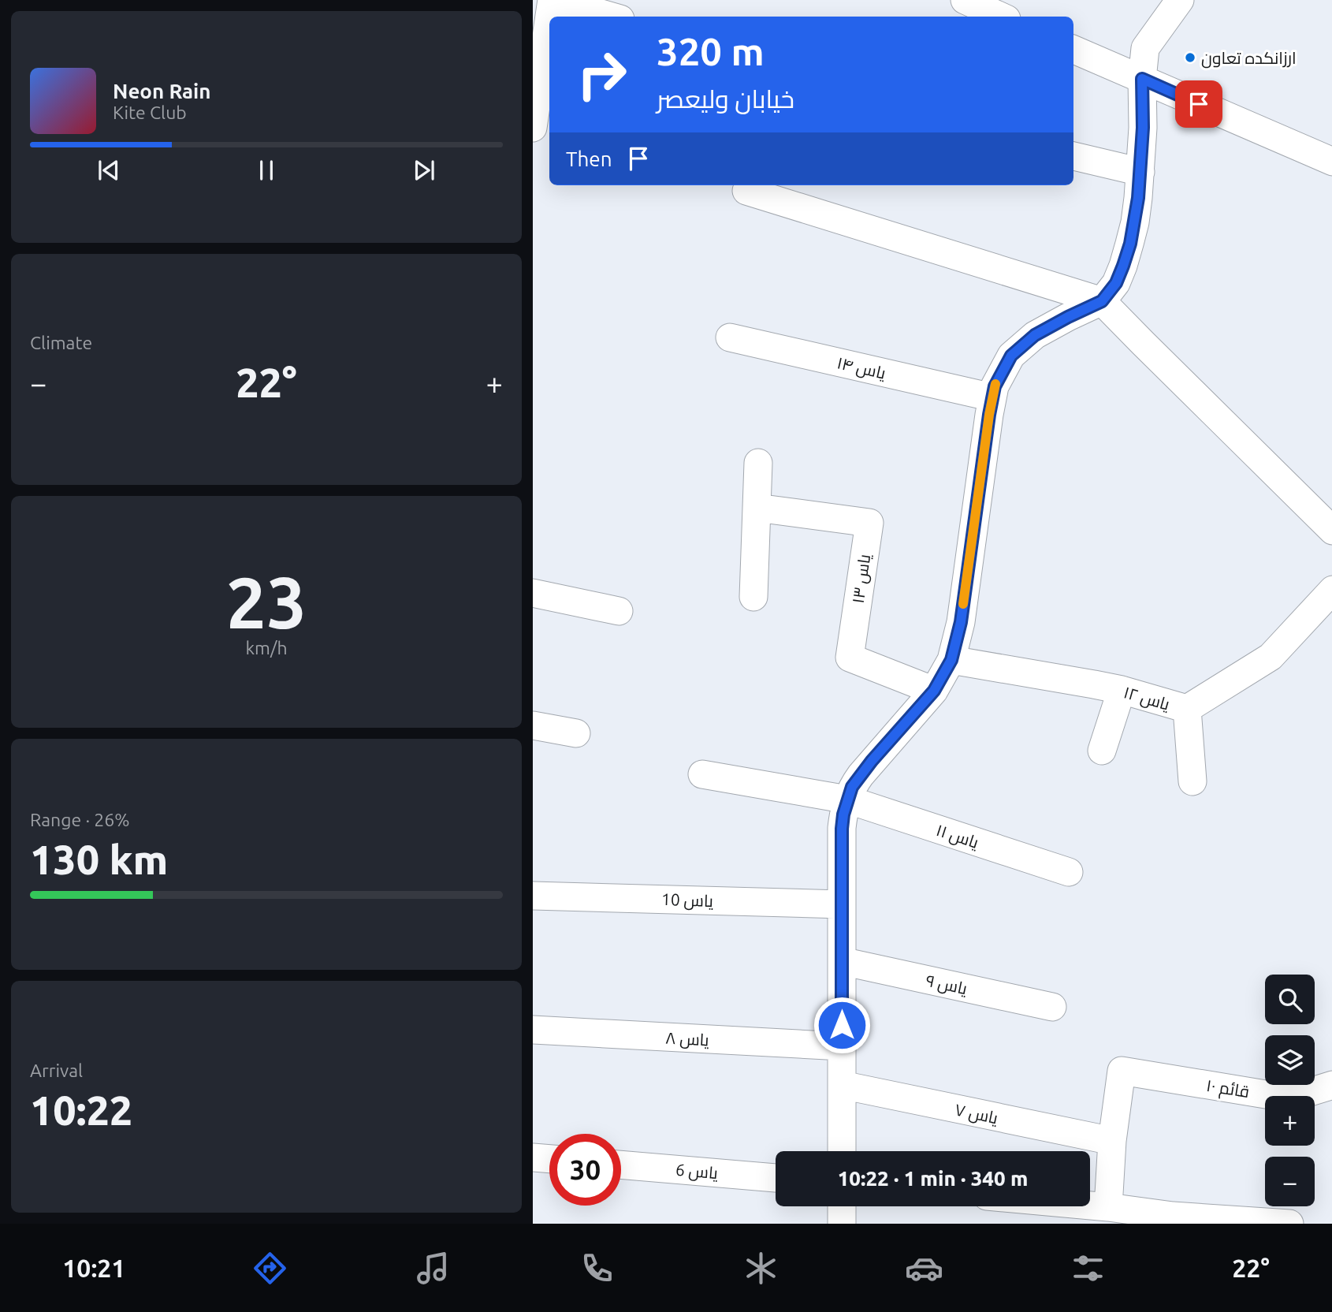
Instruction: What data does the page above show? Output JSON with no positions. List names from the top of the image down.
{
  "streets": {
    "street": [
      "یاس ۱۴",
      "یاس ۱۳",
      "یاس ۱۲",
      "یاس ۱۱",
      "یاس 10",
      "یاس ۹",
      "یاس ۸",
      "قائم ۱۰",
      "یاس ۷",
      "یاس 6"
    ]
  },
  "crossings": [
    ["قائم ۱۰", "یاس ۷"]
  ],
  "places": ["ارزانکده تعاون"],
  "page": {
    "turn": ["320 m", "خیابان ولیعصر"],
    "song": ["Neon Rain", "Kite Club"],
    "then": "Then",
    "tile": [
      "Climate",
      ["23", "km/h"],
      ["Range · 26%", "130 km"],
      ["Arrival", "10:22"]
    ],
    "heat": ["−", "22°", "+"],
    "map_buttons": ["+", "−"],
    "limit": "30",
    "trip": "10:22 · 1 min · 340 m",
    "tabs": ["10:21", "22°"]
  }
}
